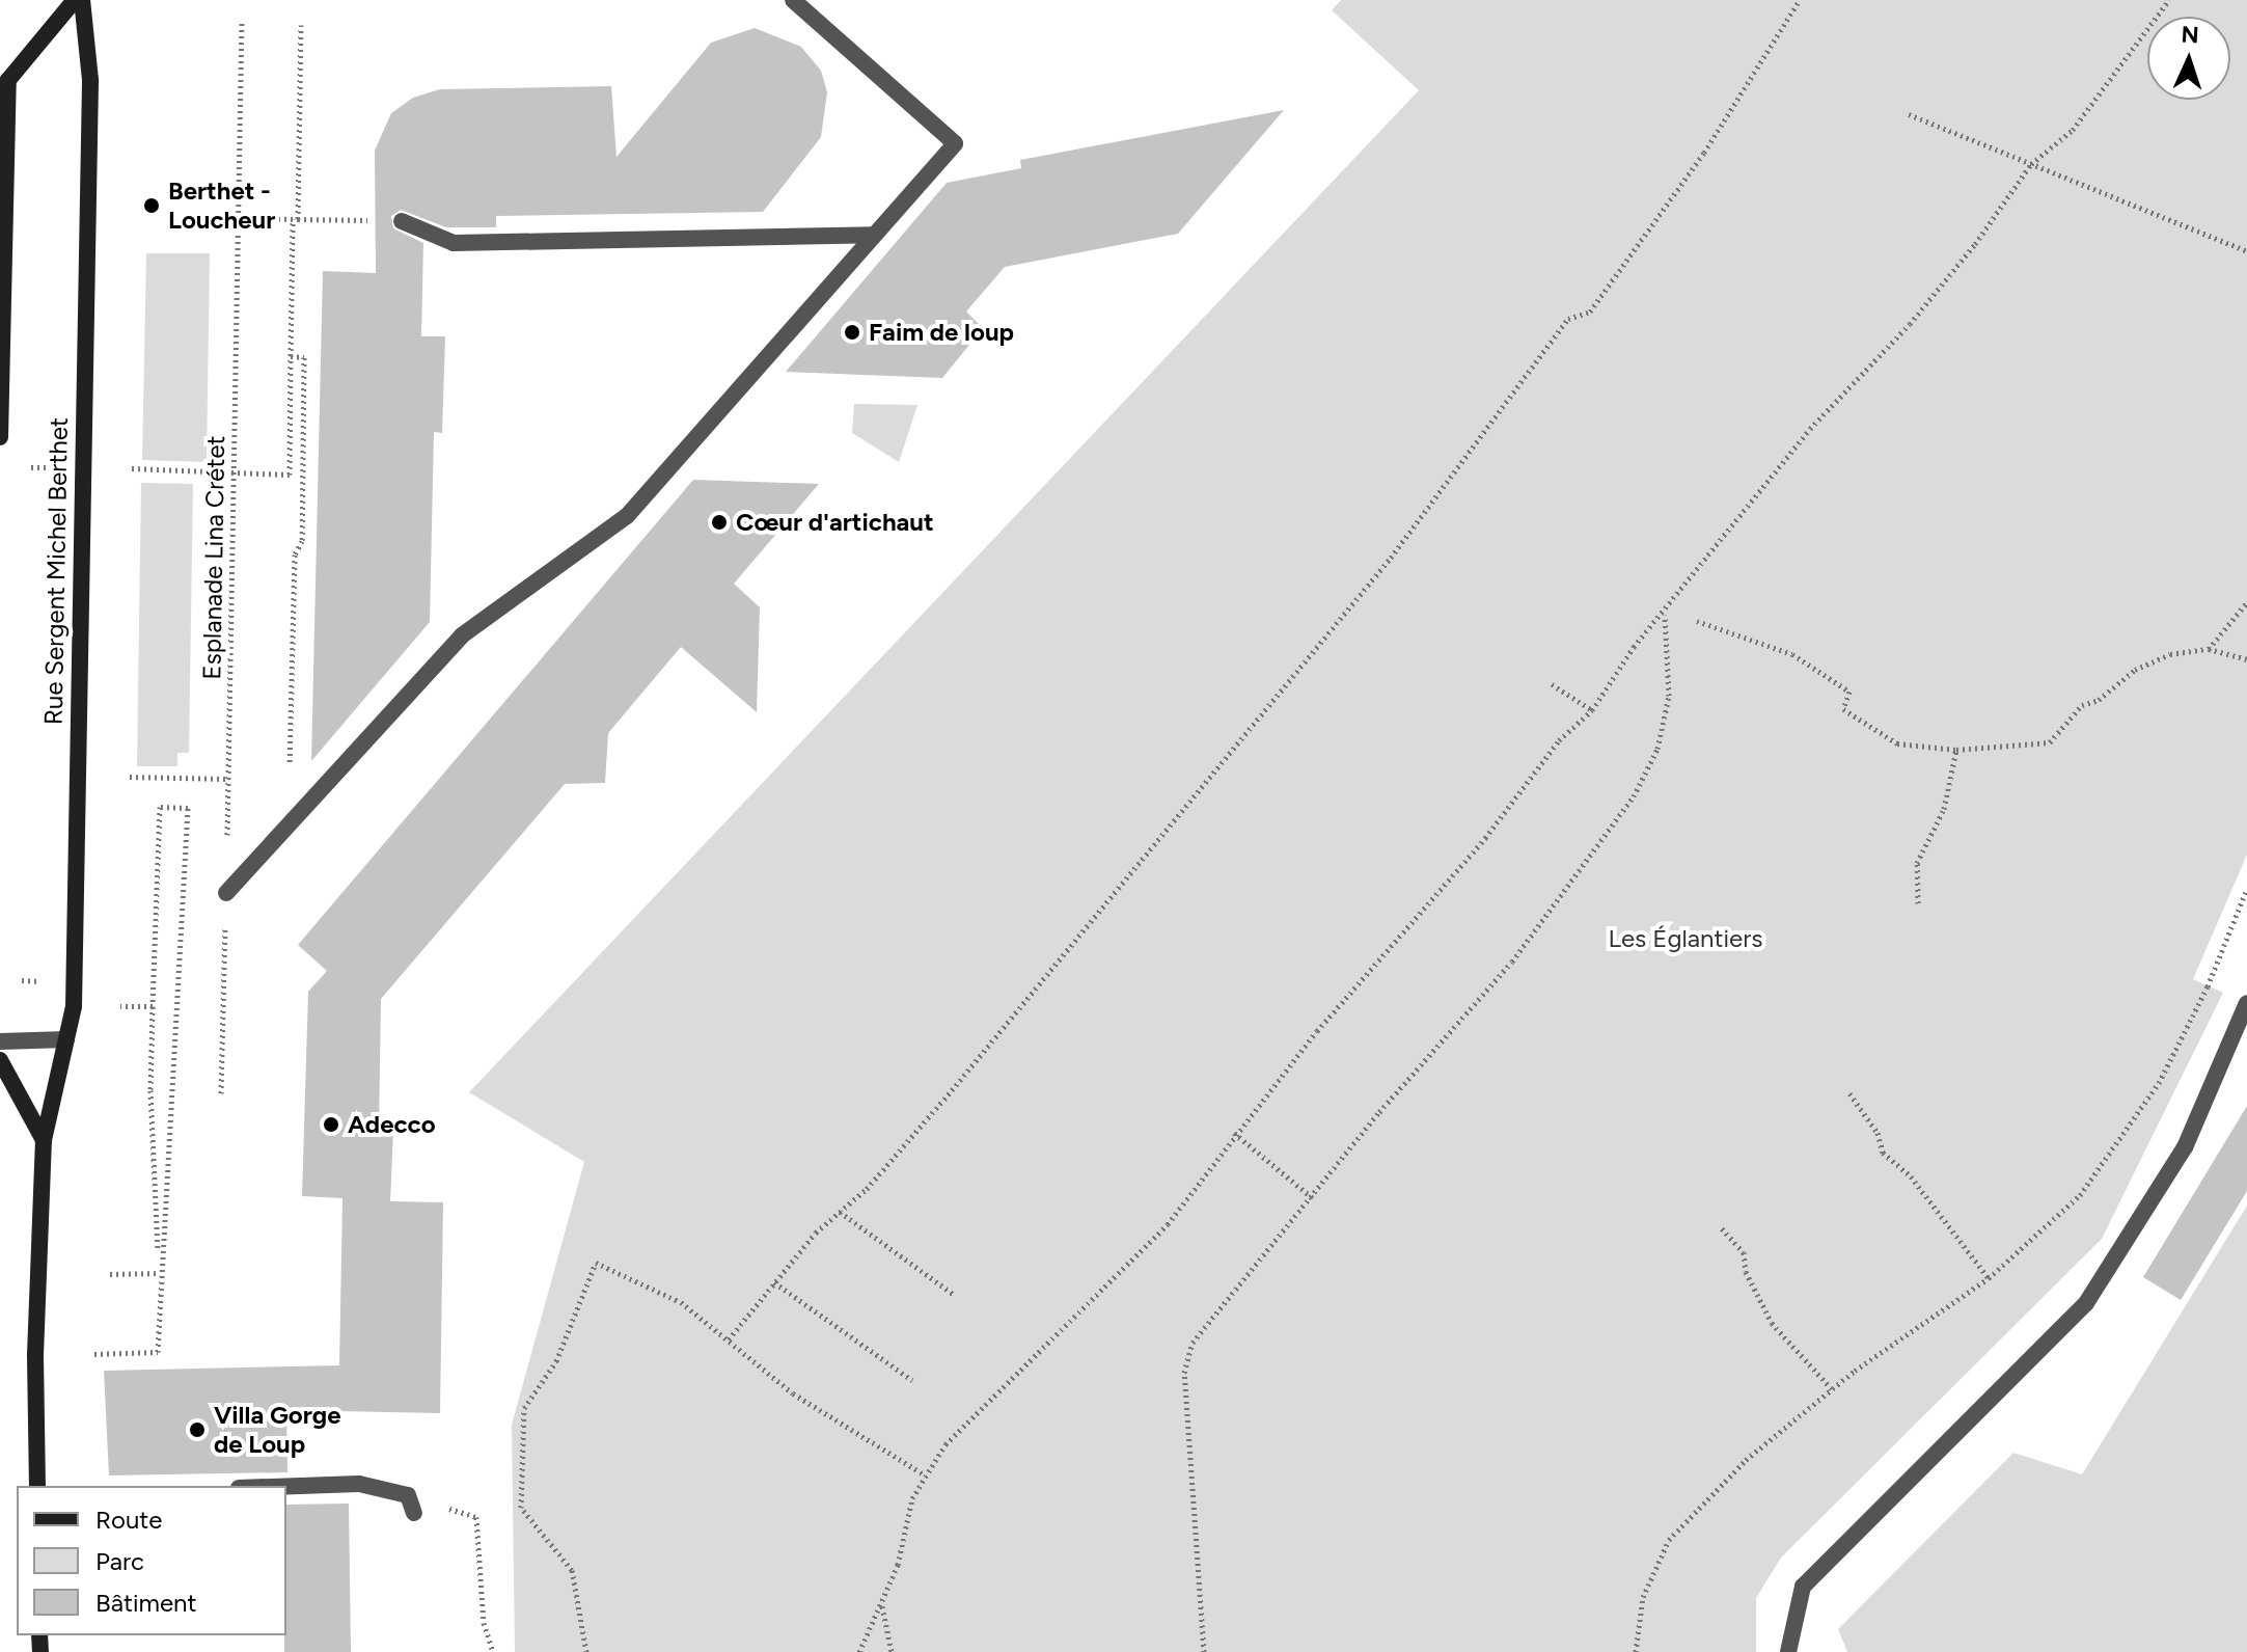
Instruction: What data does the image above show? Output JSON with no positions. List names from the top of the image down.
{
  "streets": {
    "main road": ["Rue Sergent Michel Berthet"],
    "path": ["Esplanade Lina Crétet"]
  },
  "parks": ["Les Églantiers"],
  "places": [
    "Berthet - Loucheur",
    "Faim de loup",
    "Cœur d'artichaut",
    "Adecco",
    "Villa Gorge de Loup"
  ],
  "legend": ["Route", "Parc", "Bâtiment"],
  "north": "top"
}
